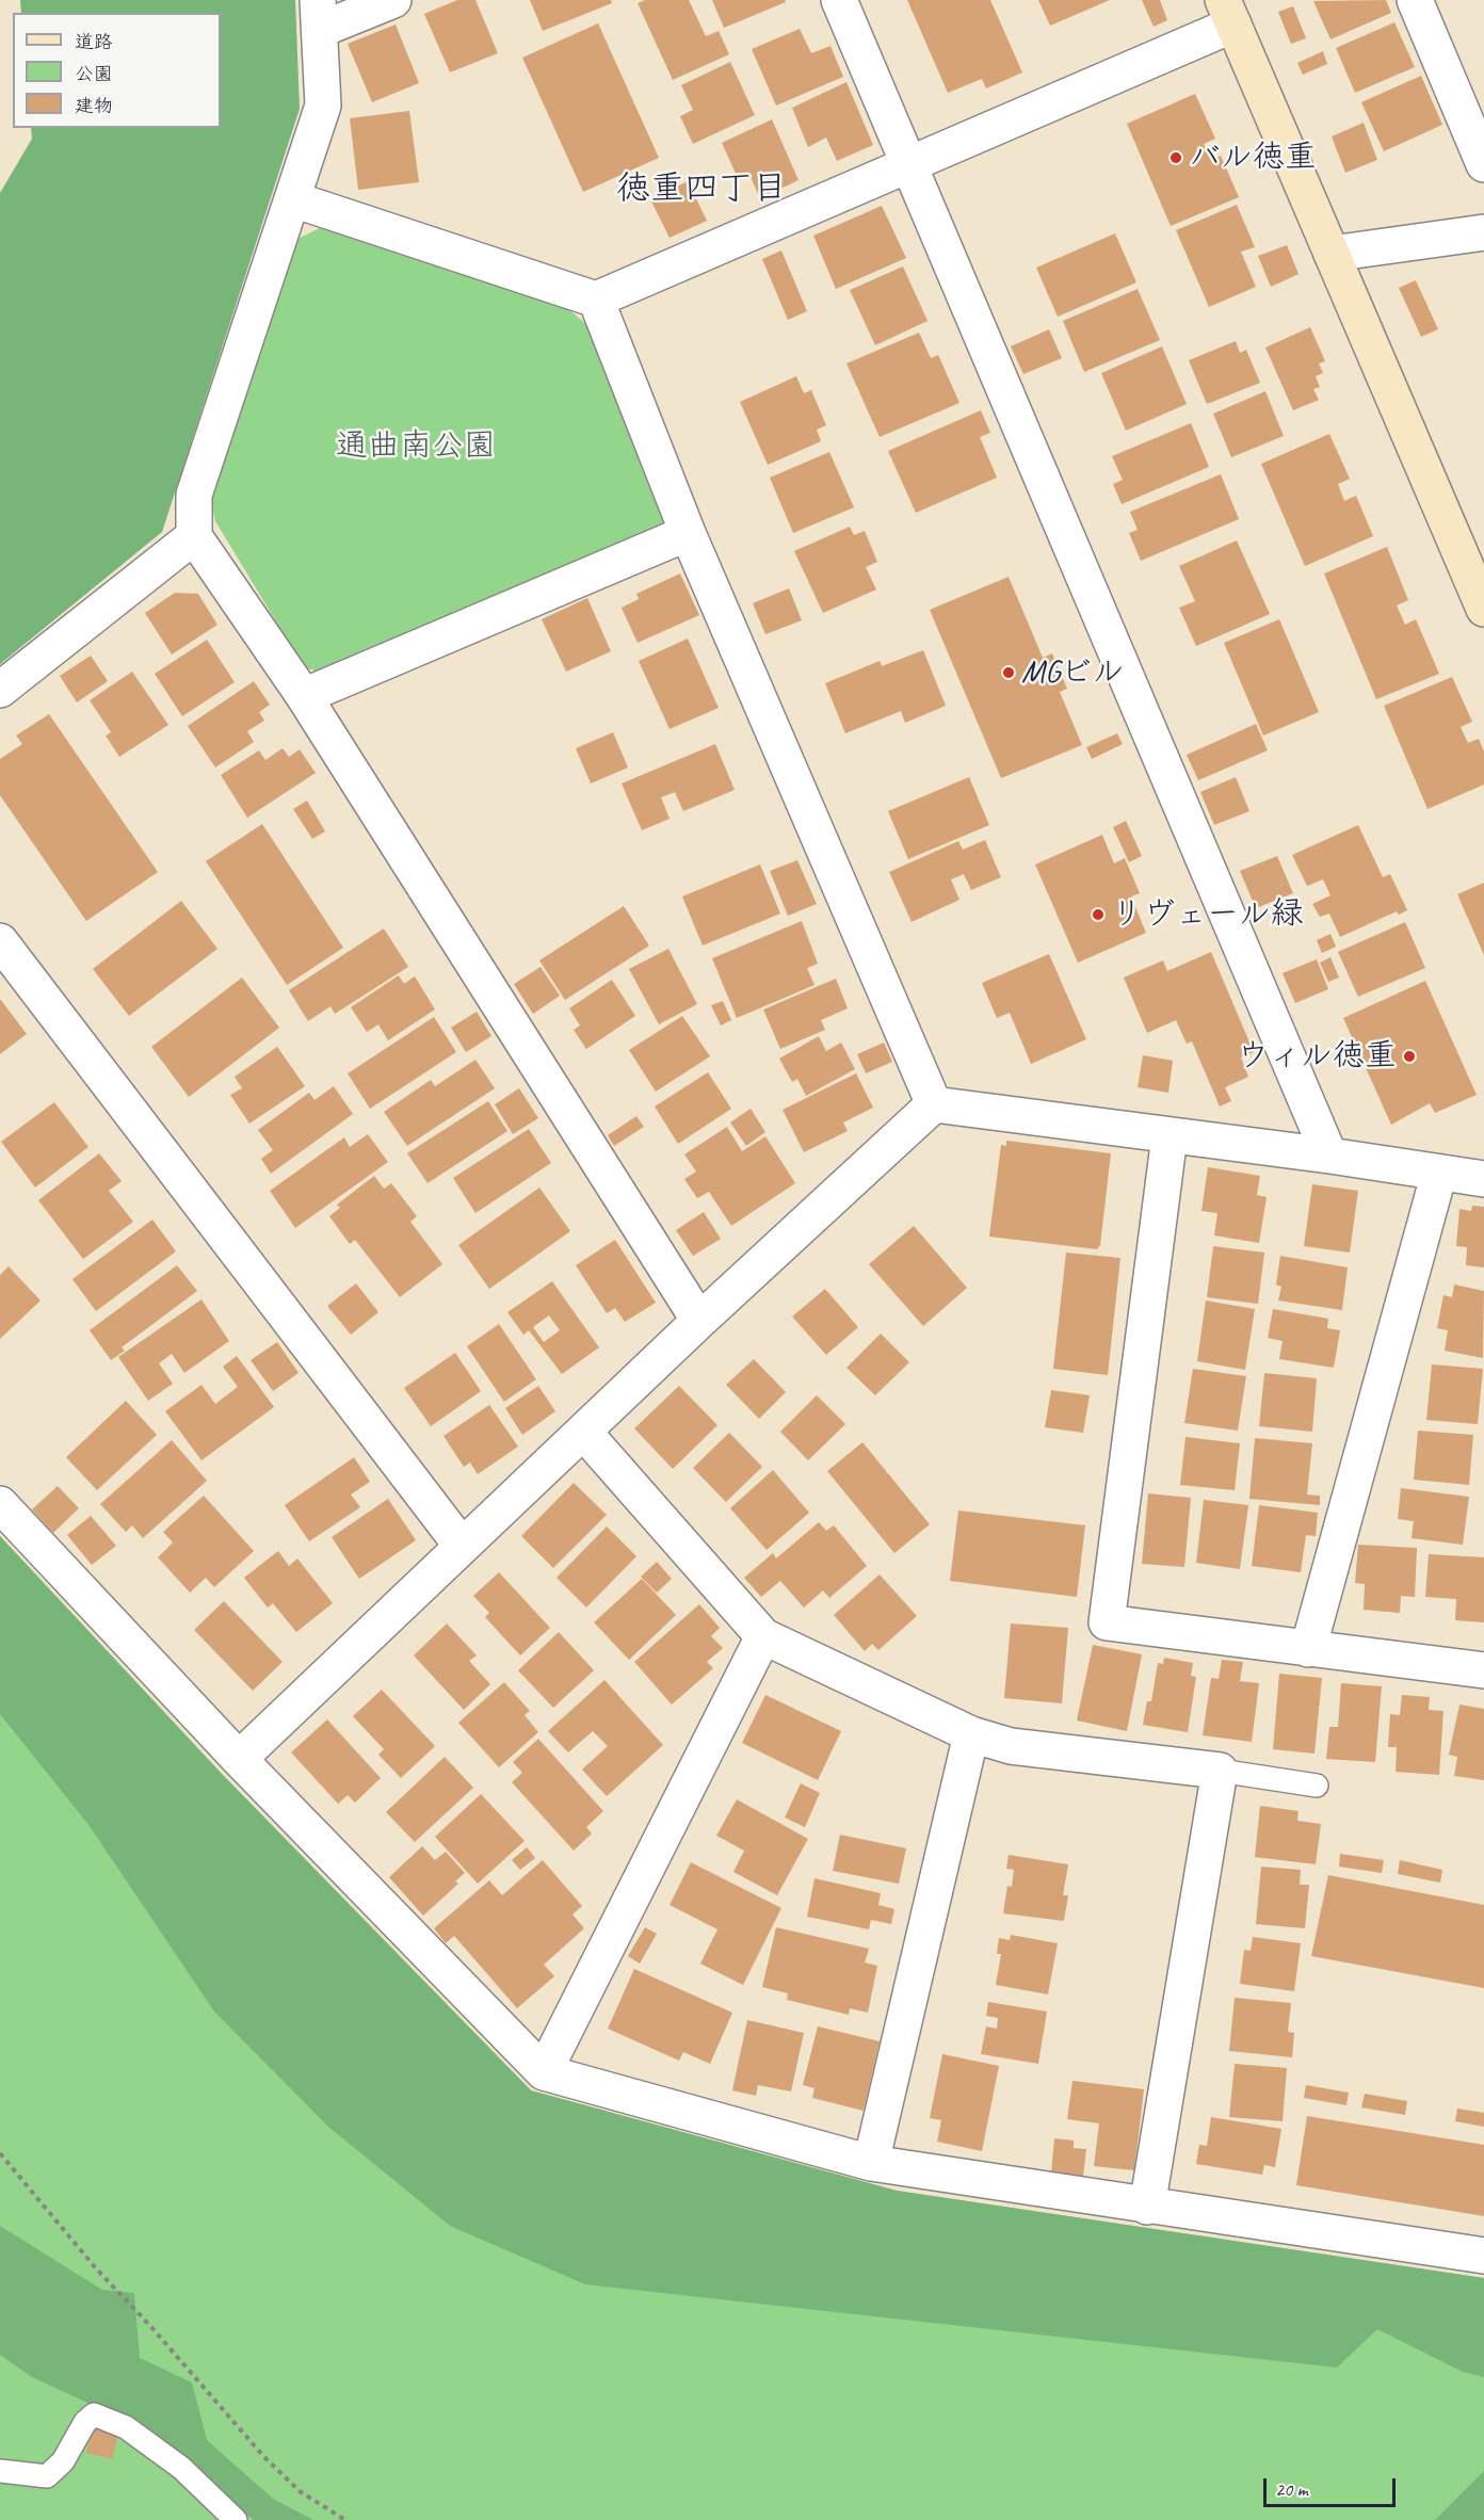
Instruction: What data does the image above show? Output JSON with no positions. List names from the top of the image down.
{
  "districts": ["徳重四丁目"],
  "parks": ["通曲南公園"],
  "places": [
    "バル徳重",
    "MGビル",
    "リヴェール緑",
    "ウィル徳重"
  ],
  "legend": ["道路", "公園", "建物"],
  "scale_bar": "20 m"
}
